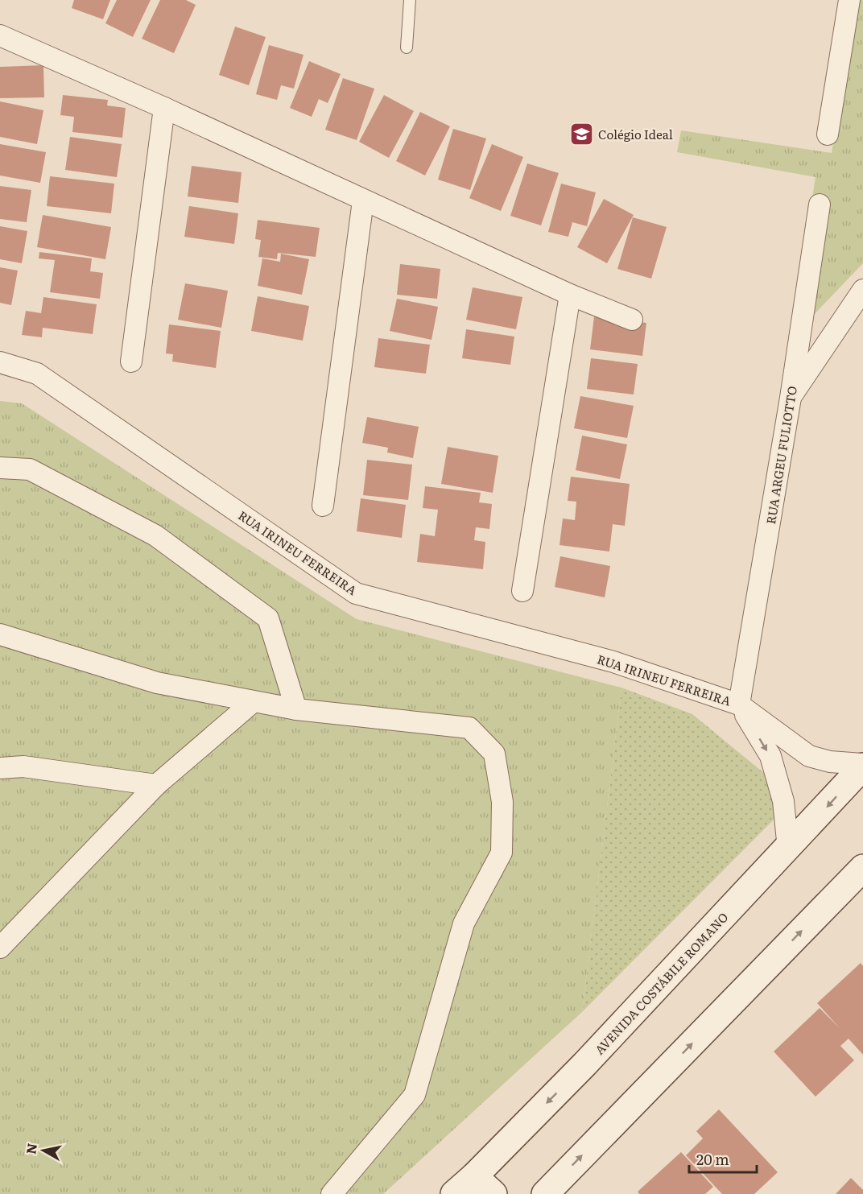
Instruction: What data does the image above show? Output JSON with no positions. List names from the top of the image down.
{
  "streets": {
    "main road": ["AVENIDA COSTÁBILE ROMANO"],
    "street": ["RUA ARGEU FULIOTTO", "RUA IRINEU FERREIRA"]
  },
  "crossings": [
    ["RUA ARGEU FULIOTTO", "RUA IRINEU FERREIRA"],
    ["RUA IRINEU FERREIRA", "AVENIDA COSTÁBILE ROMANO"]
  ],
  "places": {
    "school or university": ["Colégio Ideal"]
  },
  "scale_bar": "20 m",
  "north": "left"
}
